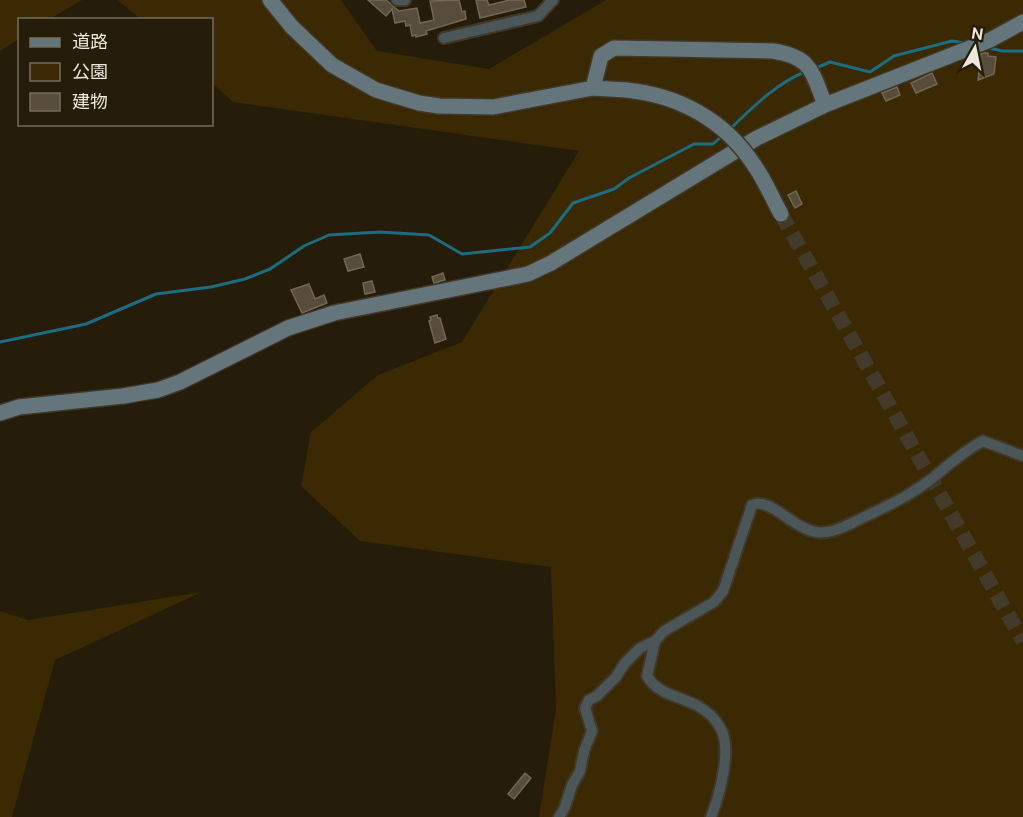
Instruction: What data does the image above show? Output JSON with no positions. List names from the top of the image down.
{
  "legend": ["道路", "公園", "建物"],
  "north": "top"
}
